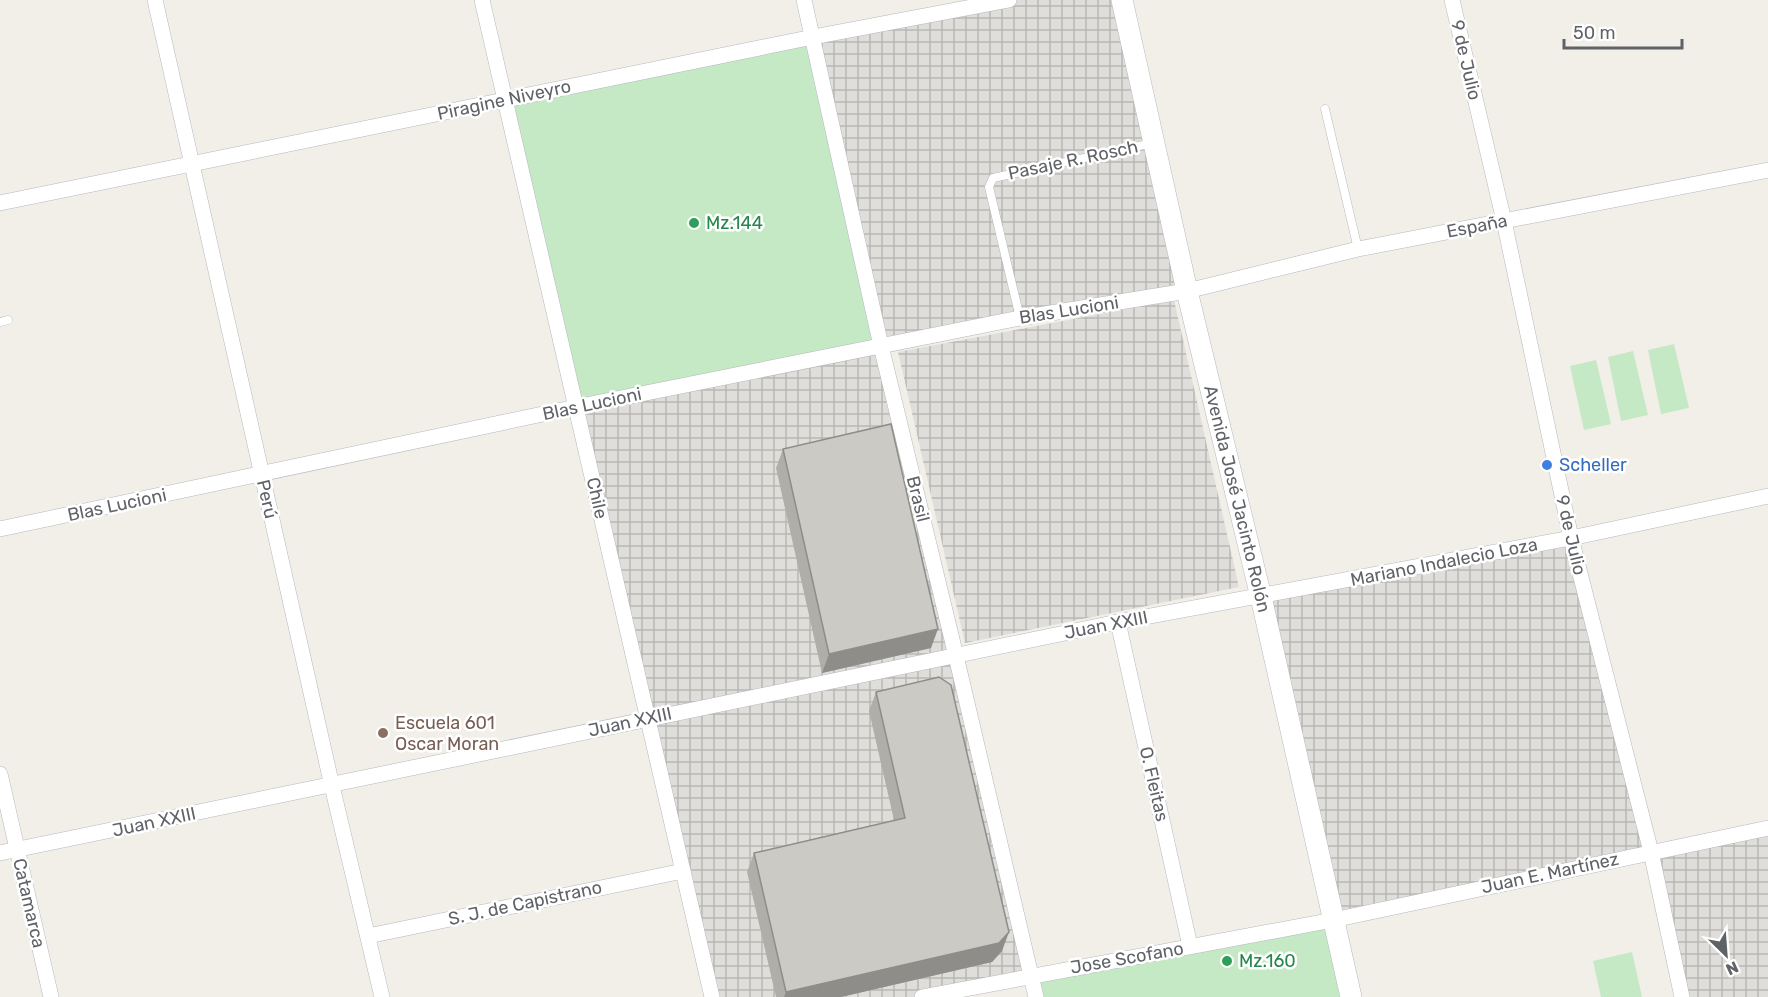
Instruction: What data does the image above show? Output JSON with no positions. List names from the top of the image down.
{
  "streets": {
    "street": [
      "9 de Julio",
      "Piragine Niveyro",
      "España",
      "Blas Lucioni",
      "Chile",
      "Avenida José Jacinto Rolón",
      "Perú",
      "Brasil",
      "Mariano Indalecio Loza",
      "Juan XXIII",
      "O. Fleitas",
      "Juan E. Martínez",
      "Catamarca",
      "S. J. de Capistrano",
      "Jose Scofano"
    ],
    "lane": ["Pasaje R. Rosch"]
  },
  "crossings": [
    ["9 de Julio", "España"],
    ["9 de Julio", "Mariano Indalecio Loza"],
    ["9 de Julio", "Juan E. Martínez"],
    ["Piragine Niveyro", "Chile"],
    ["Piragine Niveyro", "Perú"],
    ["Piragine Niveyro", "Brasil"],
    ["Pasaje R. Rosch", "Blas Lucioni"],
    ["Pasaje R. Rosch", "Avenida José Jacinto Rolón"],
    ["España", "Blas Lucioni"],
    ["España", "Avenida José Jacinto Rolón"],
    ["Blas Lucioni", "Chile"],
    ["Blas Lucioni", "Avenida José Jacinto Rolón"],
    ["Blas Lucioni", "Perú"],
    ["Blas Lucioni", "Brasil"],
    ["Chile", "Juan XXIII"],
    ["Chile", "S. J. de Capistrano"],
    ["Avenida José Jacinto Rolón", "Mariano Indalecio Loza"],
    ["Avenida José Jacinto Rolón", "Juan XXIII"],
    ["Avenida José Jacinto Rolón", "Juan E. Martínez"],
    ["Avenida José Jacinto Rolón", "Jose Scofano"],
    ["Perú", "Juan XXIII"],
    ["Perú", "S. J. de Capistrano"],
    ["Brasil", "Juan XXIII"],
    ["Brasil", "Jose Scofano"],
    ["Mariano Indalecio Loza", "Juan XXIII"],
    ["Juan XXIII", "O. Fleitas"],
    ["Juan XXIII", "Catamarca"],
    ["O. Fleitas", "Jose Scofano"],
    ["Juan E. Martínez", "Jose Scofano"]
  ],
  "places": [
    "Mz.144",
    "Scheller",
    "Escuela 601 Oscar Moran",
    "Mz.160"
  ],
  "scale_bar": "50 m",
  "north": "bottom right"
}
